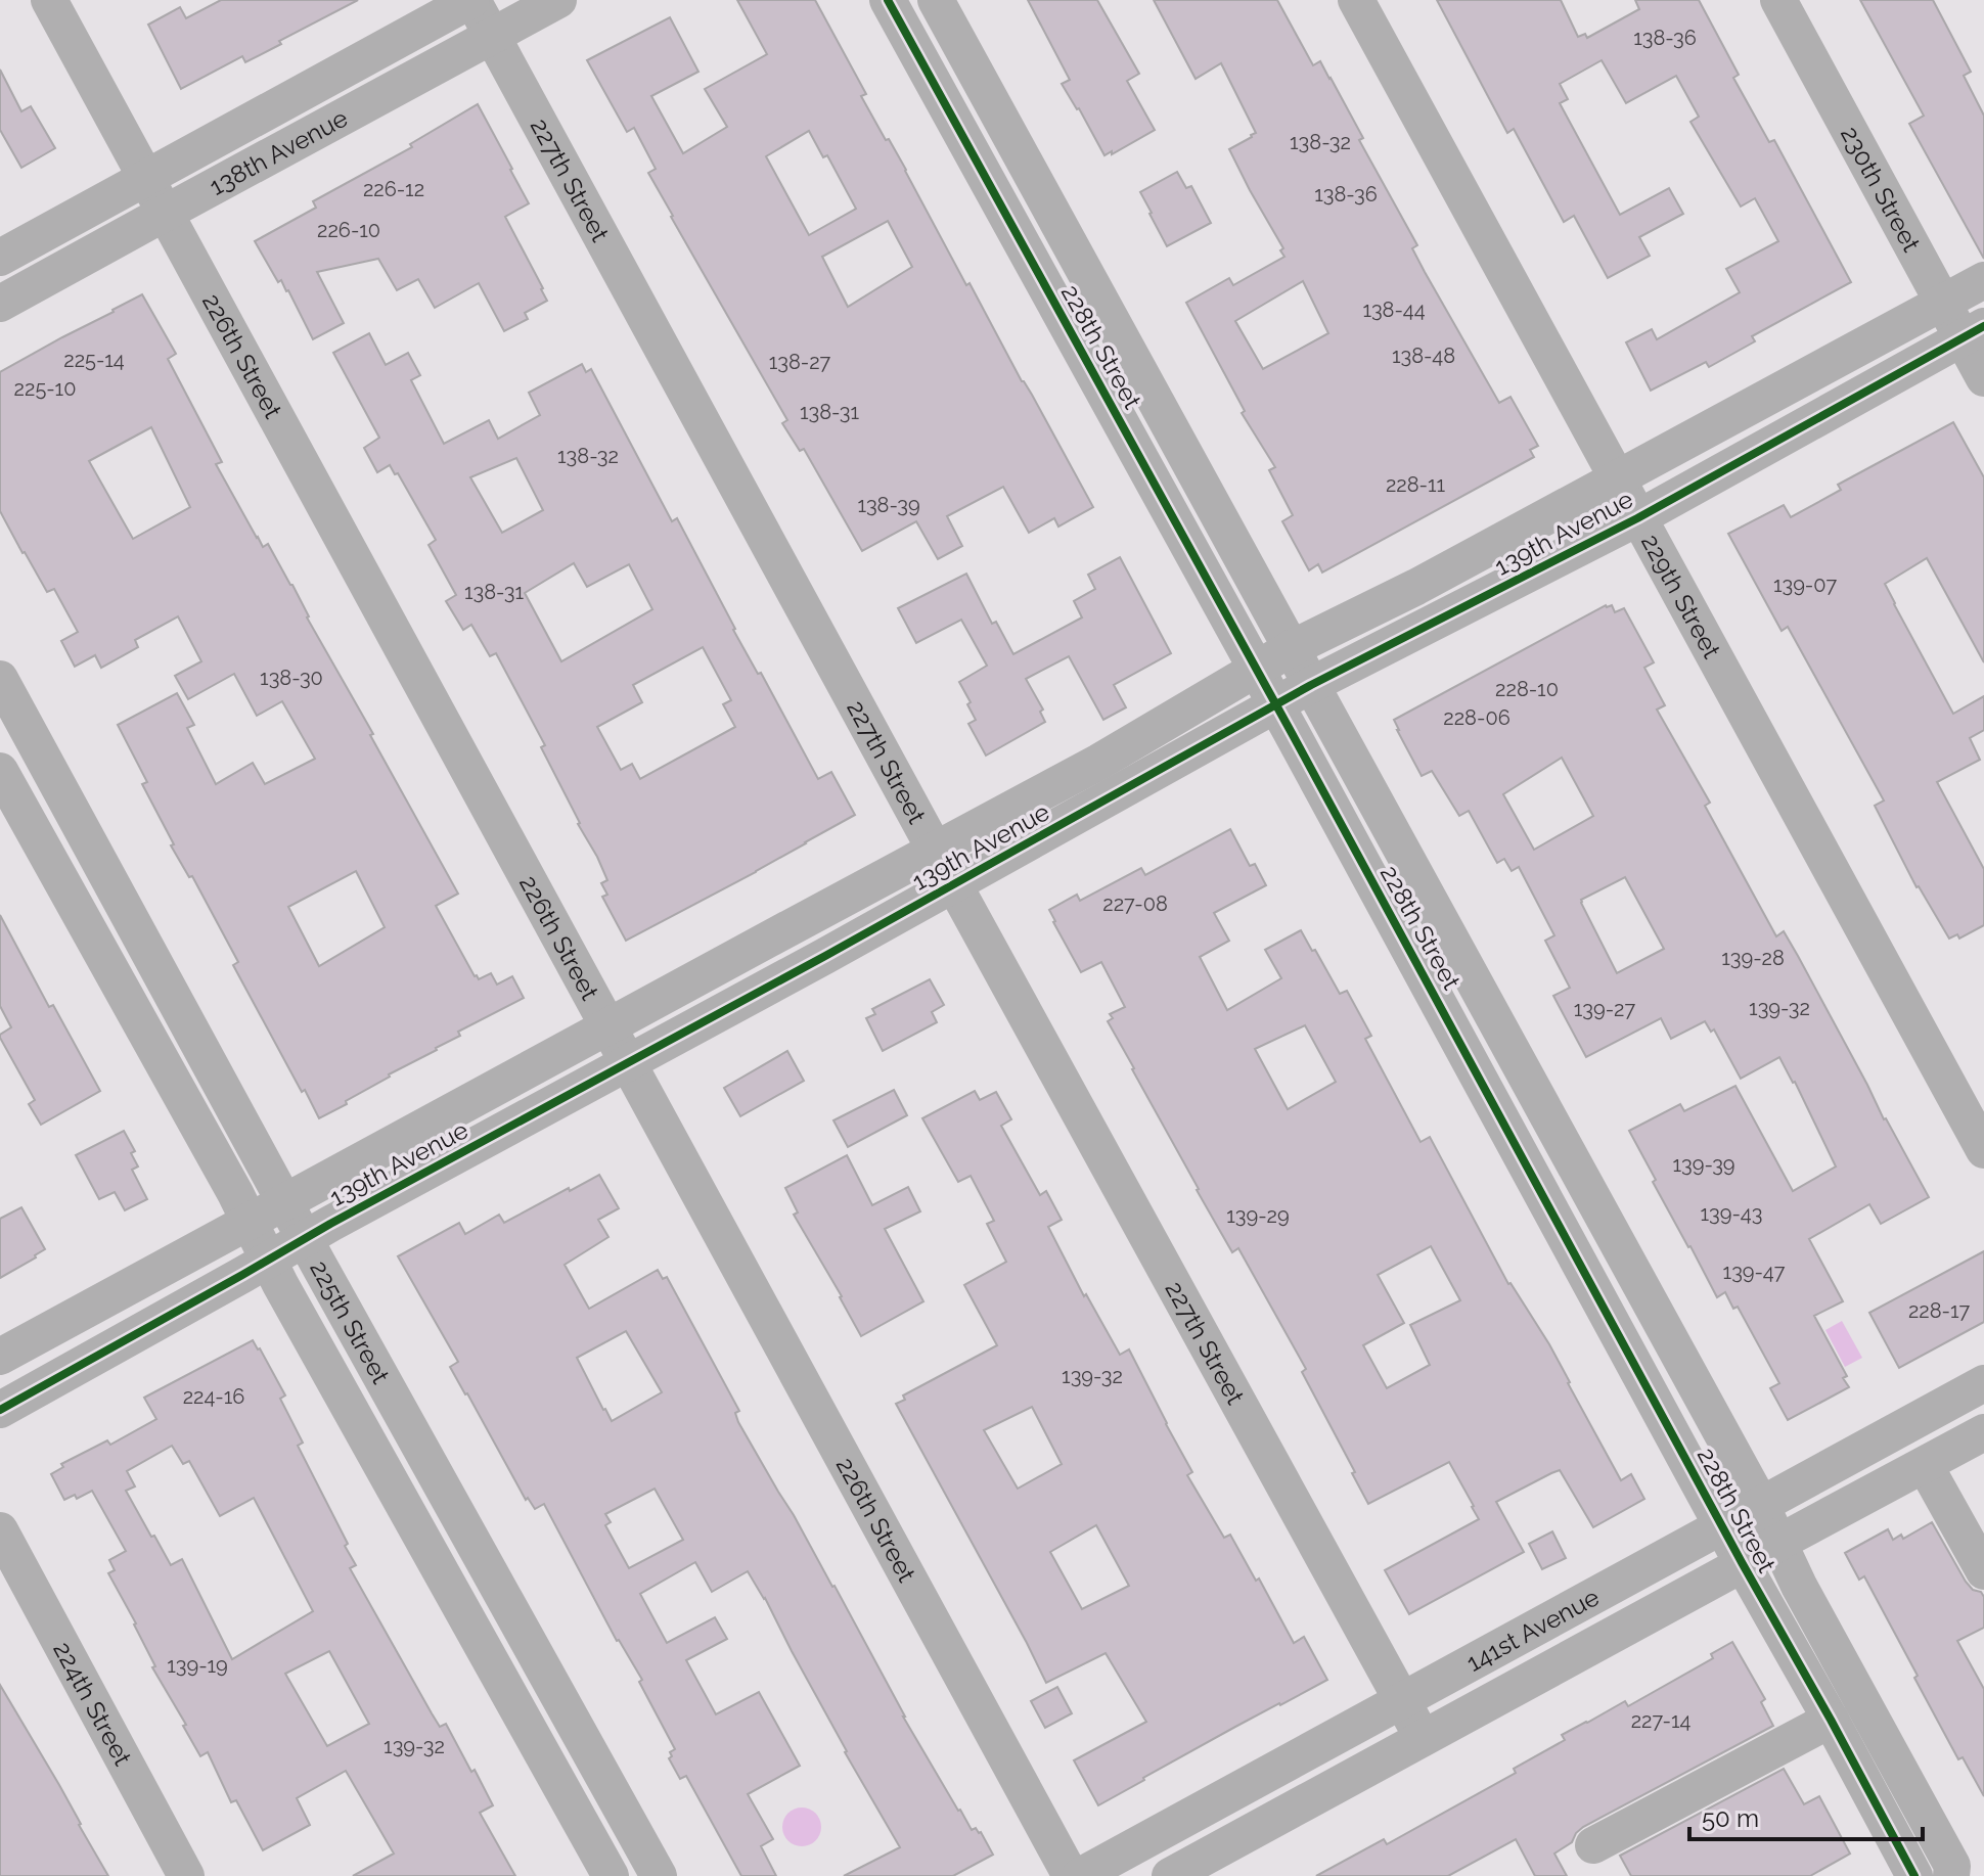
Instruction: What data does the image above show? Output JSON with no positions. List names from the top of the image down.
{
  "streets": {
    "street": [
      "138th Avenue",
      "227th Street",
      "230th Street",
      "228th Street",
      "226th Street",
      "139th Avenue",
      "229th Street",
      "225th Street",
      "141st Avenue",
      "224th Street"
    ]
  },
  "crossings": [
    ["138th Avenue", "227th Street"],
    ["138th Avenue", "226th Street"],
    ["227th Street", "139th Avenue"],
    ["227th Street", "141st Avenue"],
    ["230th Street", "139th Avenue"],
    ["228th Street", "139th Avenue"],
    ["228th Street", "141st Avenue"],
    ["226th Street", "139th Avenue"],
    ["139th Avenue", "229th Street"],
    ["139th Avenue", "225th Street"]
  ],
  "house_numbers": [
    "138-36",
    "138-32",
    "226-12",
    "138-36",
    "226-10",
    "138-44",
    "138-48",
    "225-14",
    "138-27",
    "225-10",
    "138-31",
    "138-32",
    "228-11",
    "138-39",
    "139-07",
    "138-31",
    "138-30",
    "228-10",
    "228-06",
    "227-08",
    "139-28",
    "139-32",
    "139-27",
    "139-39",
    "139-43",
    "139-29",
    "139-47",
    "228-17",
    "139-32",
    "224-16",
    "139-19",
    "227-14",
    "139-32"
  ],
  "scale_bar": "50 m"
}
